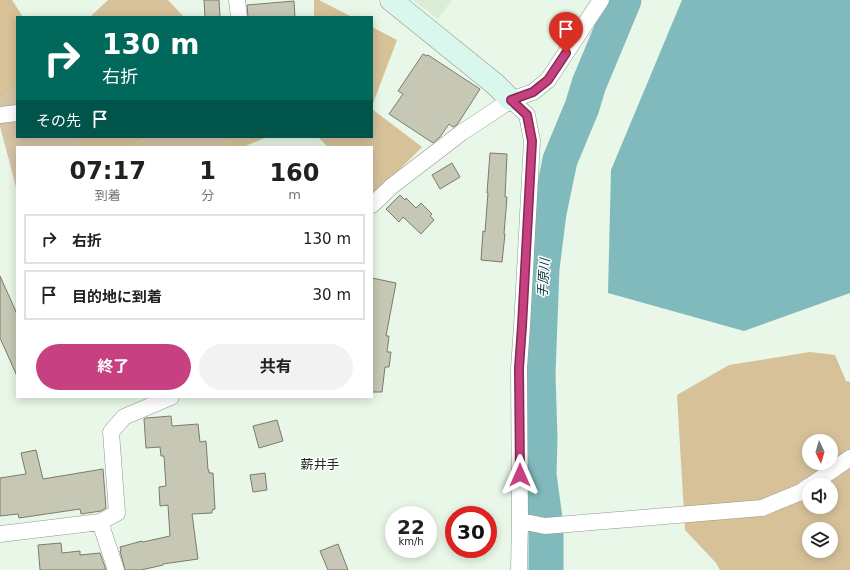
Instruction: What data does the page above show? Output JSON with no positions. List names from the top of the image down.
{
  "districts": ["薪井手"],
  "water": ["手原川"],
  "north": "bottom",
  "page": {
    "turn": ["130 m", "右折"],
    "then": "その先",
    "eta": [
      "07:17",
      "到着",
      "1",
      "分",
      "160",
      "m"
    ],
    "list": [
      {
        "name": "右折",
        "value": "130 m"
      },
      {
        "name": "目的地に到着",
        "value": "30 m"
      }
    ],
    "buttons": ["終了", "共有"],
    "speed": "22 km/h",
    "limit": "30"
  }
}
